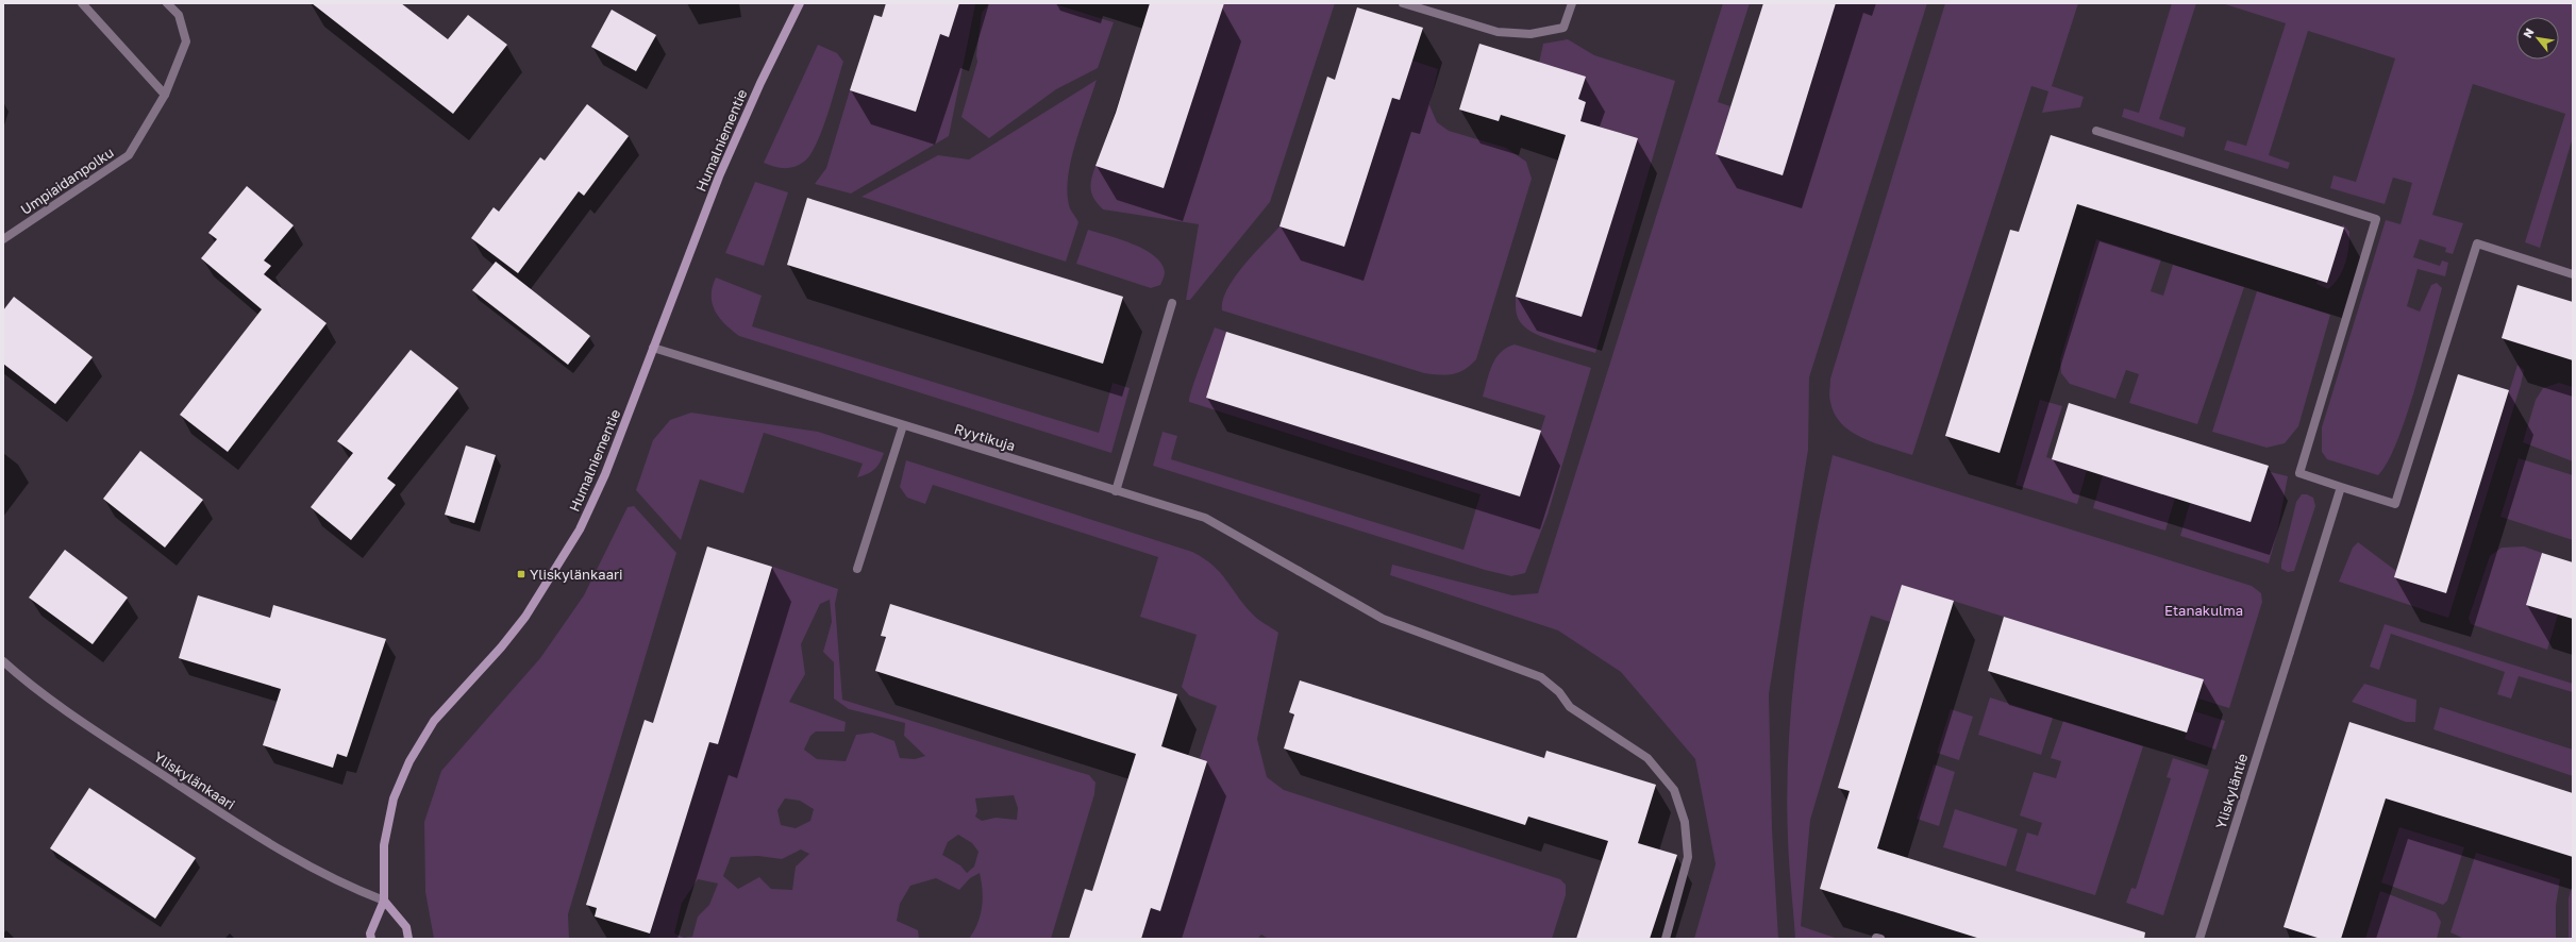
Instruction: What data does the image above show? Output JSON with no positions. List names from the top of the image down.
{
  "streets": {
    "street": [
      "Humalniementie",
      "Umpiaidanpolku",
      "Ryytikuja",
      "Yliskylänkaari",
      "Yliskyläntie"
    ]
  },
  "crossings": [
    ["Humalniementie", "Ryytikuja"],
    ["Humalniementie", "Yliskylänkaari"]
  ],
  "parks": ["Etanakulma"],
  "places": {
    "transit": ["Yliskylänkaari"]
  },
  "north": "top left"
}
